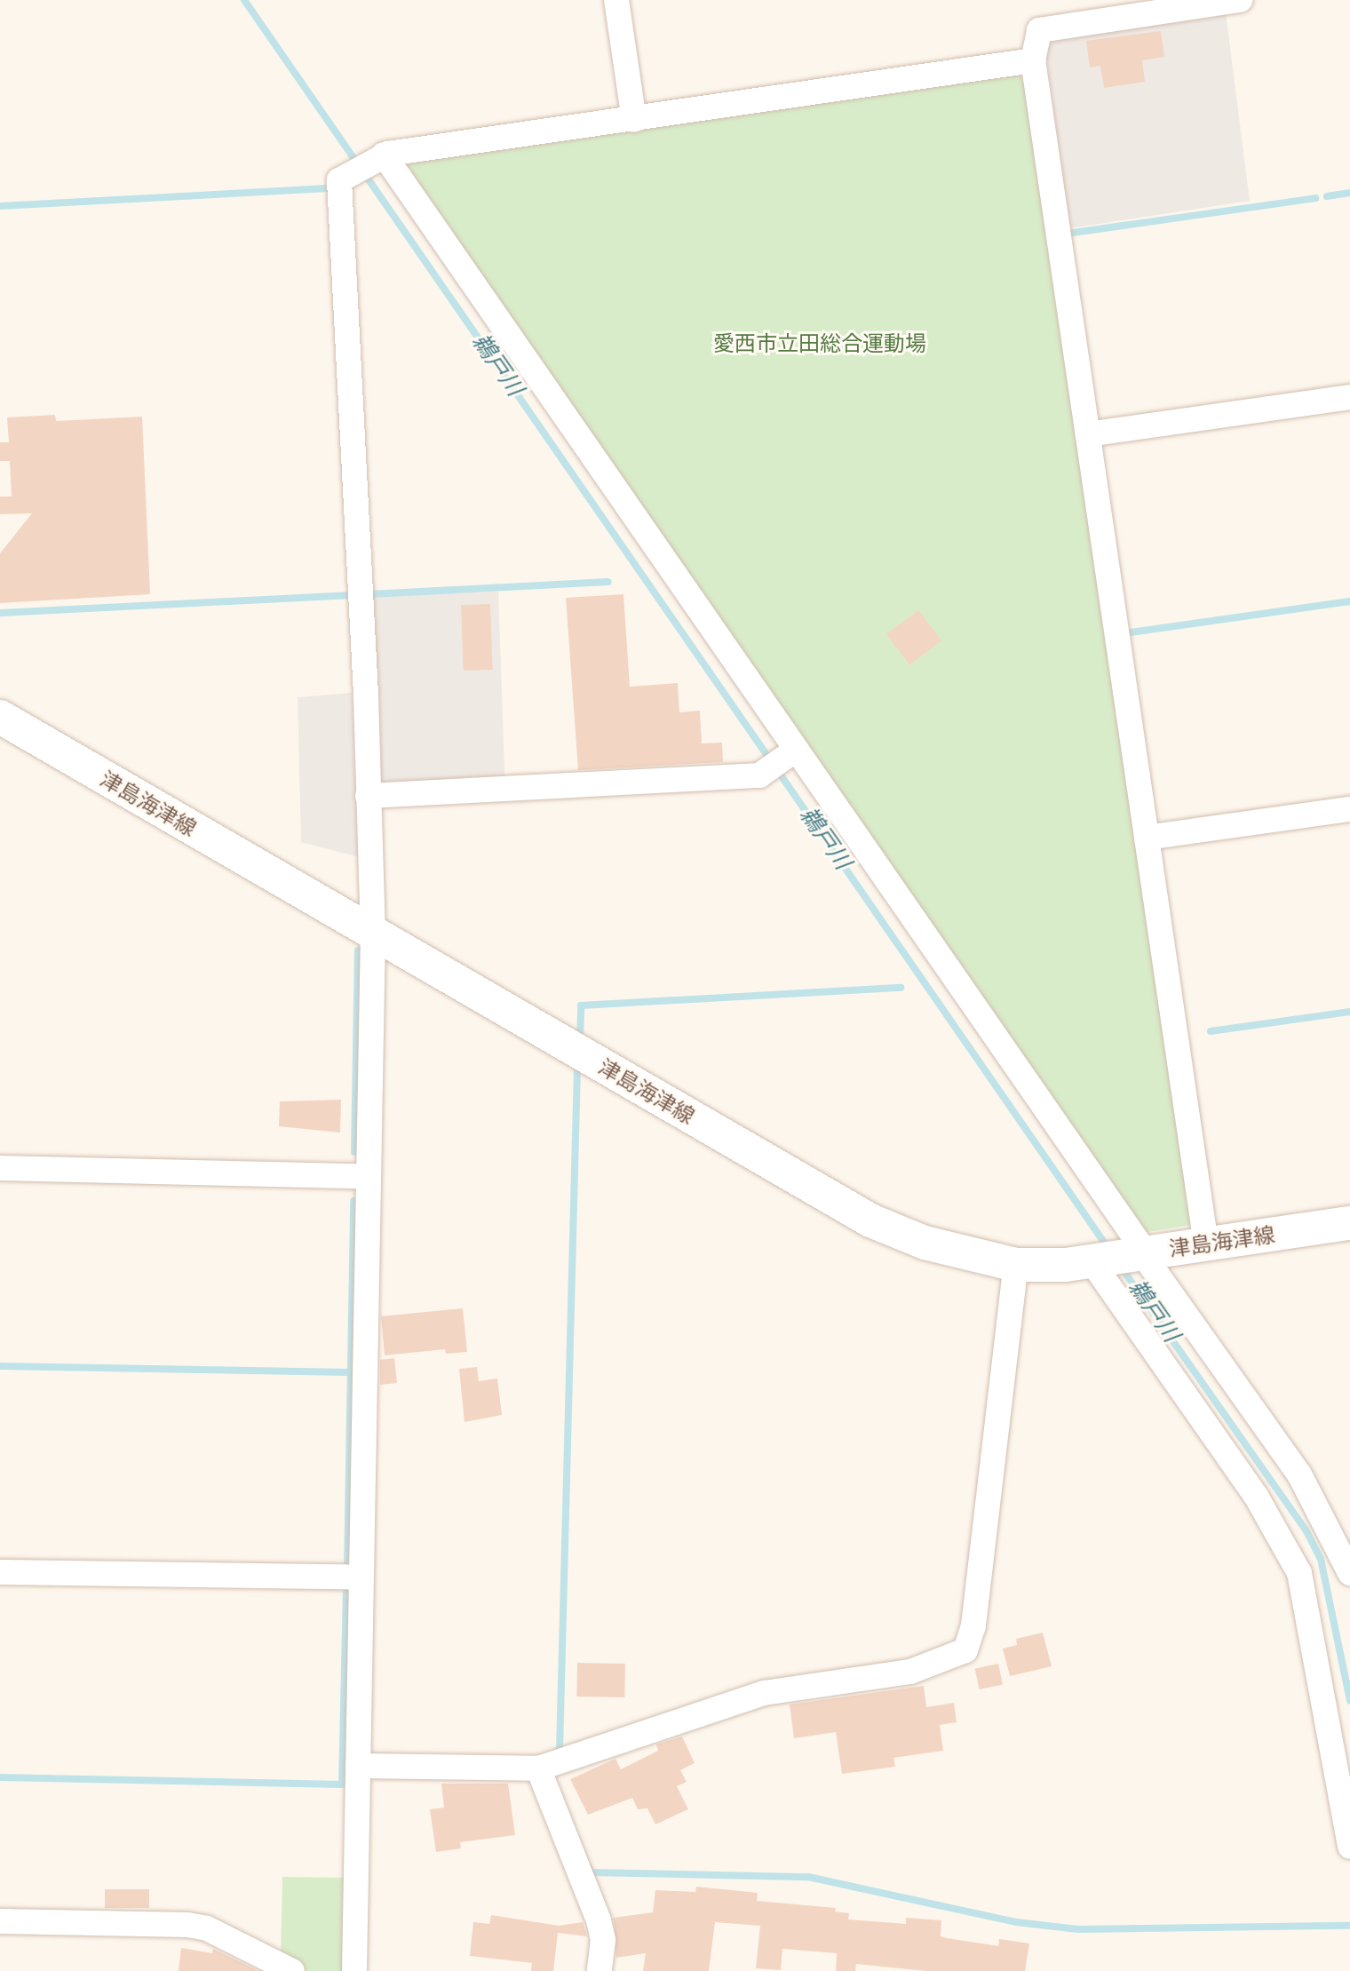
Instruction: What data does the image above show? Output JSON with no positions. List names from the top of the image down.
{
  "streets": {
    "main road": ["津島海津線"]
  },
  "water": ["鵜戸川"],
  "parks": ["愛西市立田総合運動場"]
}
